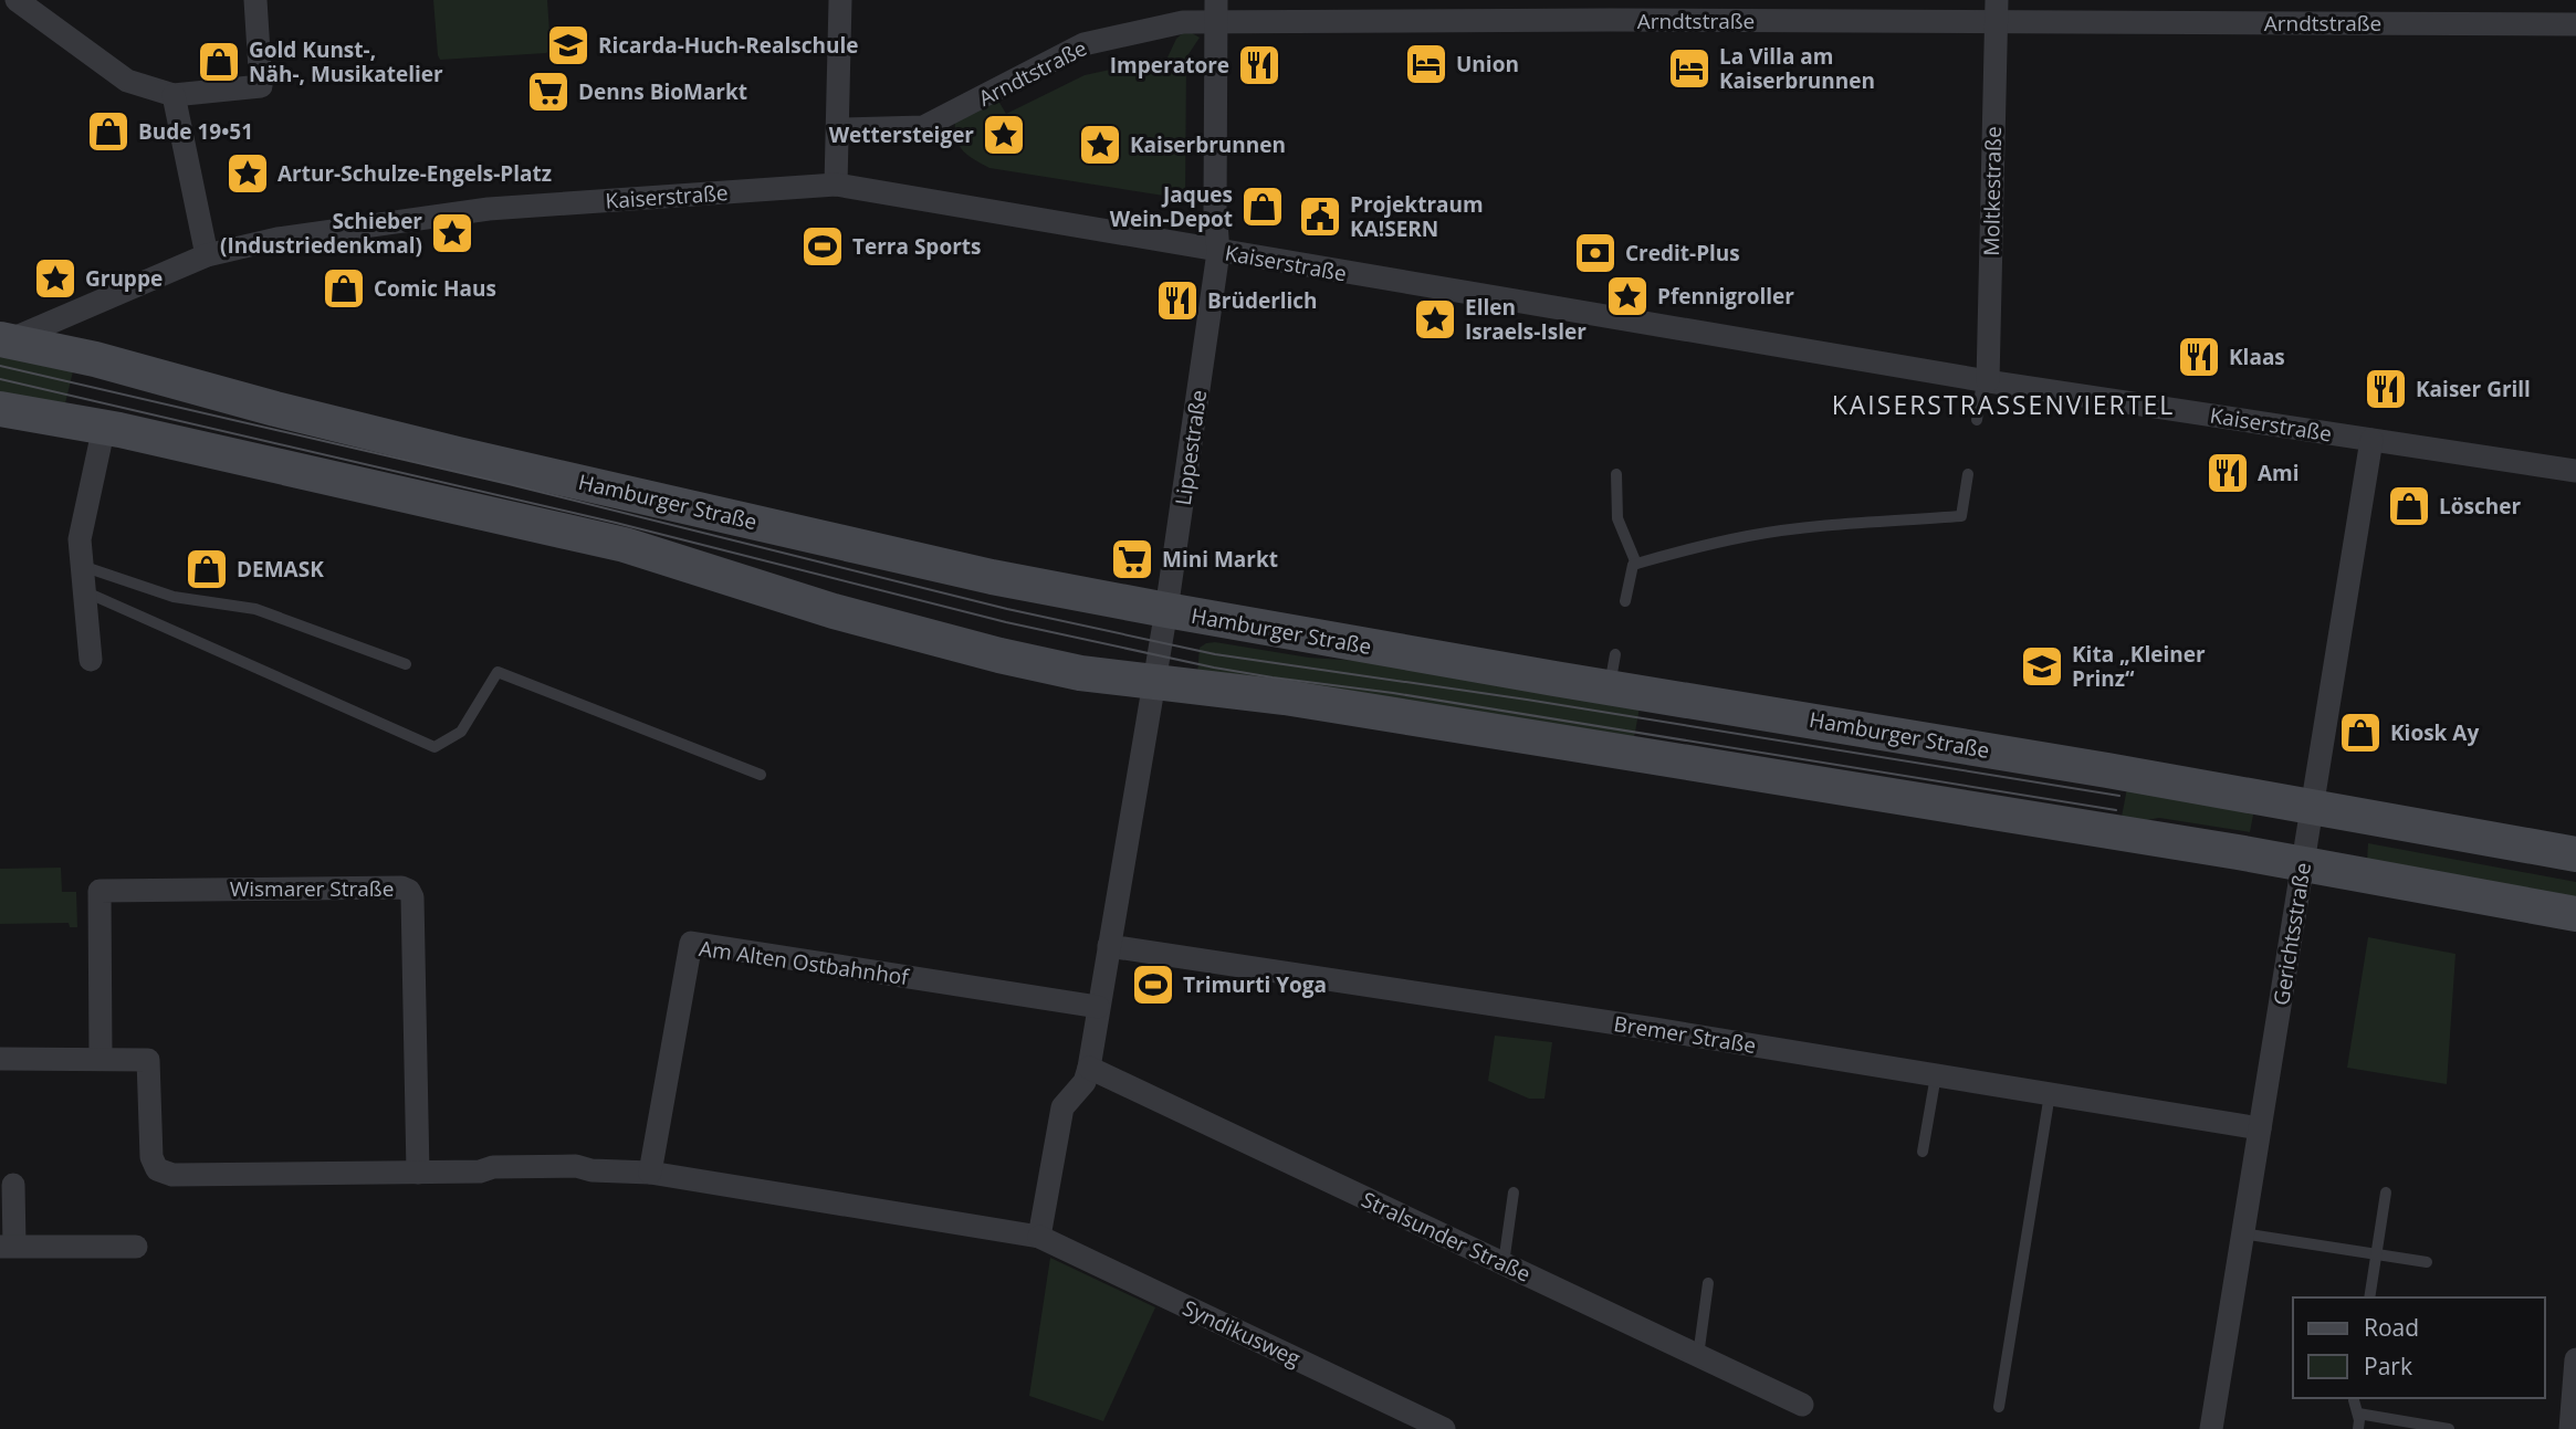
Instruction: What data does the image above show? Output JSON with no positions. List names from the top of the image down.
{
  "streets": {
    "main road": ["Hamburger Straße"],
    "street": [
      "Arndtstraße",
      "Moltkestraße",
      "Kaiserstraße",
      "Lippestraße",
      "Wismarer Straße",
      "Gerichtsstraße",
      "Am Alten Ostbahnhof",
      "Bremer Straße",
      "Stralsunder Straße",
      "Syndikusweg"
    ]
  },
  "crossings": [
    ["Arndtstraße", "Moltkestraße"],
    ["Arndtstraße", "Lippestraße"],
    ["Moltkestraße", "Kaiserstraße"],
    ["Kaiserstraße", "Lippestraße"],
    ["Kaiserstraße", "Hamburger Straße"],
    ["Kaiserstraße", "Gerichtsstraße"],
    ["Lippestraße", "Hamburger Straße"],
    ["Hamburger Straße", "Gerichtsstraße"],
    ["Gerichtsstraße", "Bremer Straße"]
  ],
  "districts": ["KAISERSTRASSENVIERTEL"],
  "places": {
    "school or university": ["Ricarda-Huch-Realschule", "Kita „Kleiner Prinz“"],
    "shop": [
      "Gold Kunst-, Näh-, Musikatelier",
      "Bude 19•51",
      "Jaques Wein-Depot",
      "Comic Haus",
      "Löscher",
      "DEMASK",
      "Kiosk Ay"
    ],
    "hotel": ["Union", "La Villa am Kaiserbrunnen"],
    "restaurant": [
      "Imperatore",
      "Brüderlich",
      "Klaas",
      "Kaiser Grill",
      "Ami"
    ],
    "supermarket": ["Denns BioMarkt", "Mini Markt"],
    "place": [
      "Wettersteiger",
      "Kaiserbrunnen",
      "Artur-Schulze-Engels-Platz",
      "Schieber (Industriedenkmal)",
      "Gruppe",
      "Pfennigroller",
      "Ellen Israels-Isler"
    ],
    "public building": ["Projektraum KA!SERN"],
    "sports": ["Terra Sports", "Trimurti Yoga"],
    "bank": ["Credit-Plus"]
  },
  "legend": ["Road", "Park"]
}
